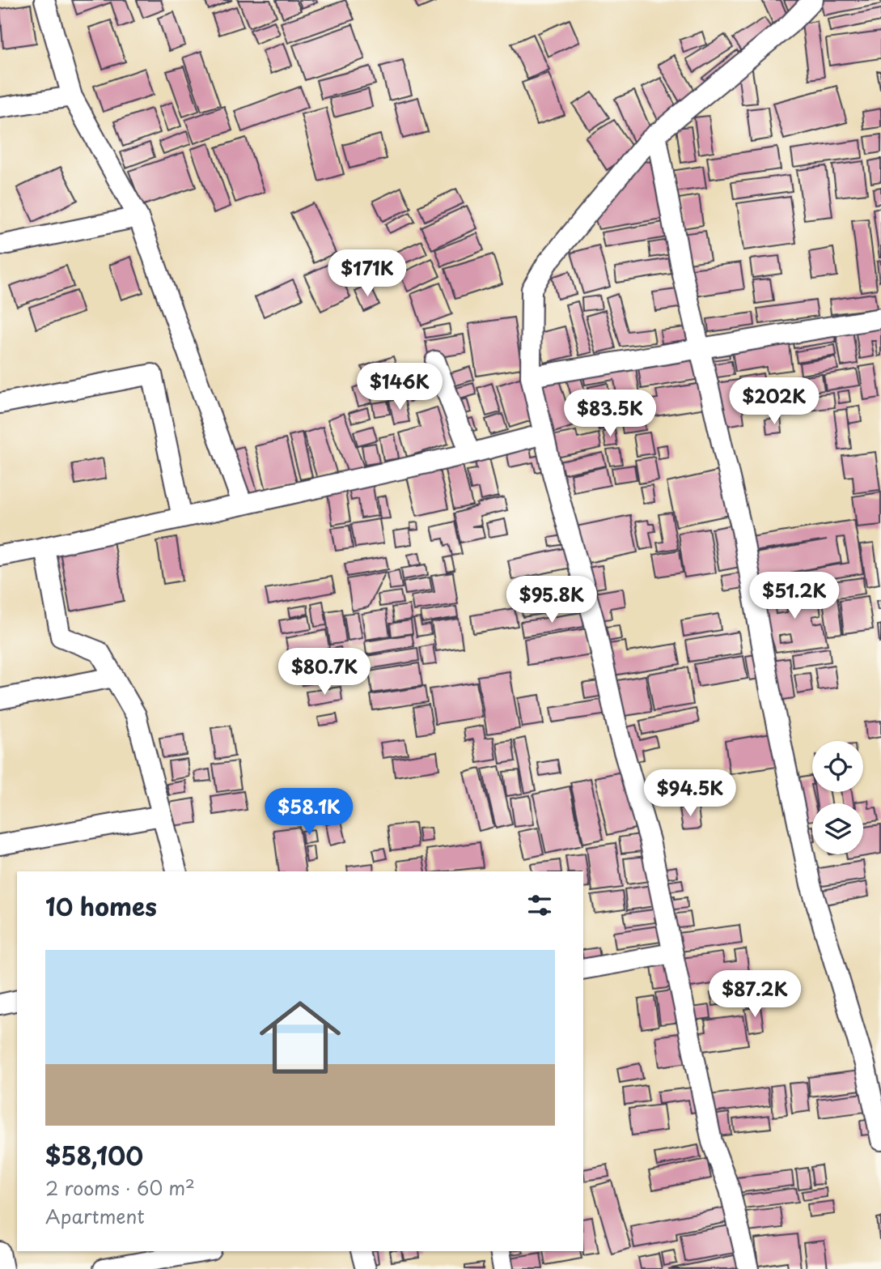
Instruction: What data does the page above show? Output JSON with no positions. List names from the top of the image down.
{
  "page": {
    "price": [
      "$171K",
      "$146K",
      "$202K",
      "$83.5K",
      "$51.2K",
      "$95.8K",
      "$80.7K",
      "$94.5K",
      "$58.1K",
      "$87.2K"
    ],
    "heading": "10 homes",
    "list": [
      {
        "name": "$58,100",
        "note": "2 rooms · 60 m² · Apartment"
      }
    ]
  }
}
